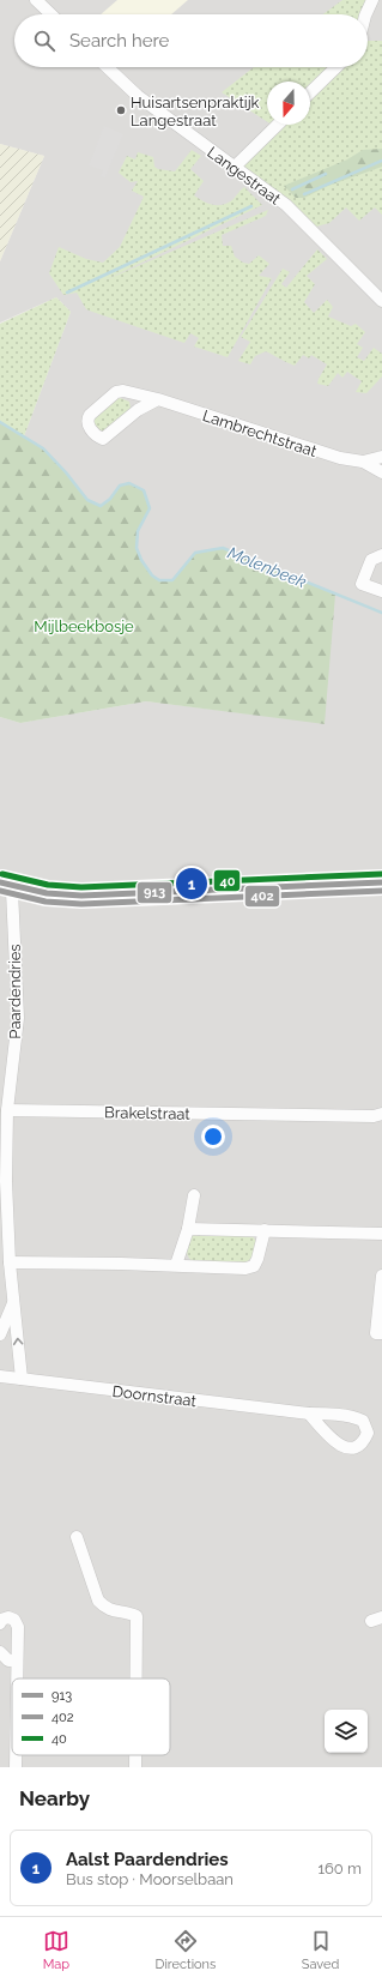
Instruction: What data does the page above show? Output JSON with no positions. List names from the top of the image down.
{
  "streets": {
    "street": [
      "Langestraat",
      "Lambrechtstraat",
      "Paardendries",
      "Brakelstraat",
      "Doornstraat"
    ]
  },
  "crossings": [
    ["Paardendries", "Brakelstraat"],
    ["Paardendries", "Doornstraat"]
  ],
  "water": ["Molenbeek"],
  "parks": ["Mijlbeekbosje"],
  "places": ["Huisartsenpraktijk Langestraat"],
  "lines": ["transit line 40", "transit line 913", "transit line 402"],
  "legend": ["913", "402", "40"],
  "north": "bottom",
  "page": {
    "search": "Search here",
    "pins": "1",
    "heading": "Nearby",
    "list": [
      {
        "mark": "1",
        "name": "Aalst Paardendries",
        "note": "Bus stop · Moorselbaan",
        "value": "160 m"
      }
    ],
    "nav": ["Map", "Directions", "Saved"]
  }
}
